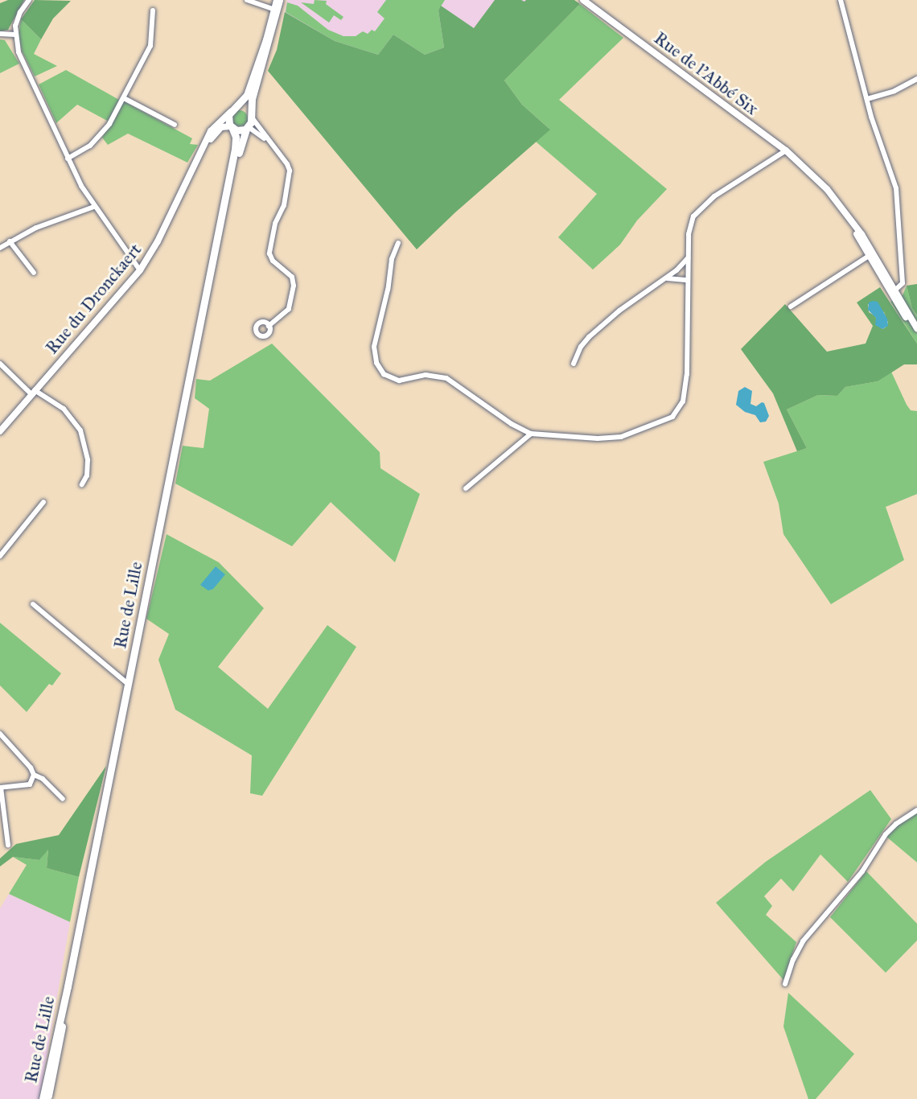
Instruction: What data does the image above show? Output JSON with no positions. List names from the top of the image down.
{
  "streets": {
    "main road": ["Rue de l'Abbé Six", "Rue du Dronckaert", "Rue de Lille"]
  },
  "crossings": [
    ["Rue du Dronckaert", "Rue de Lille"]
  ]
}
